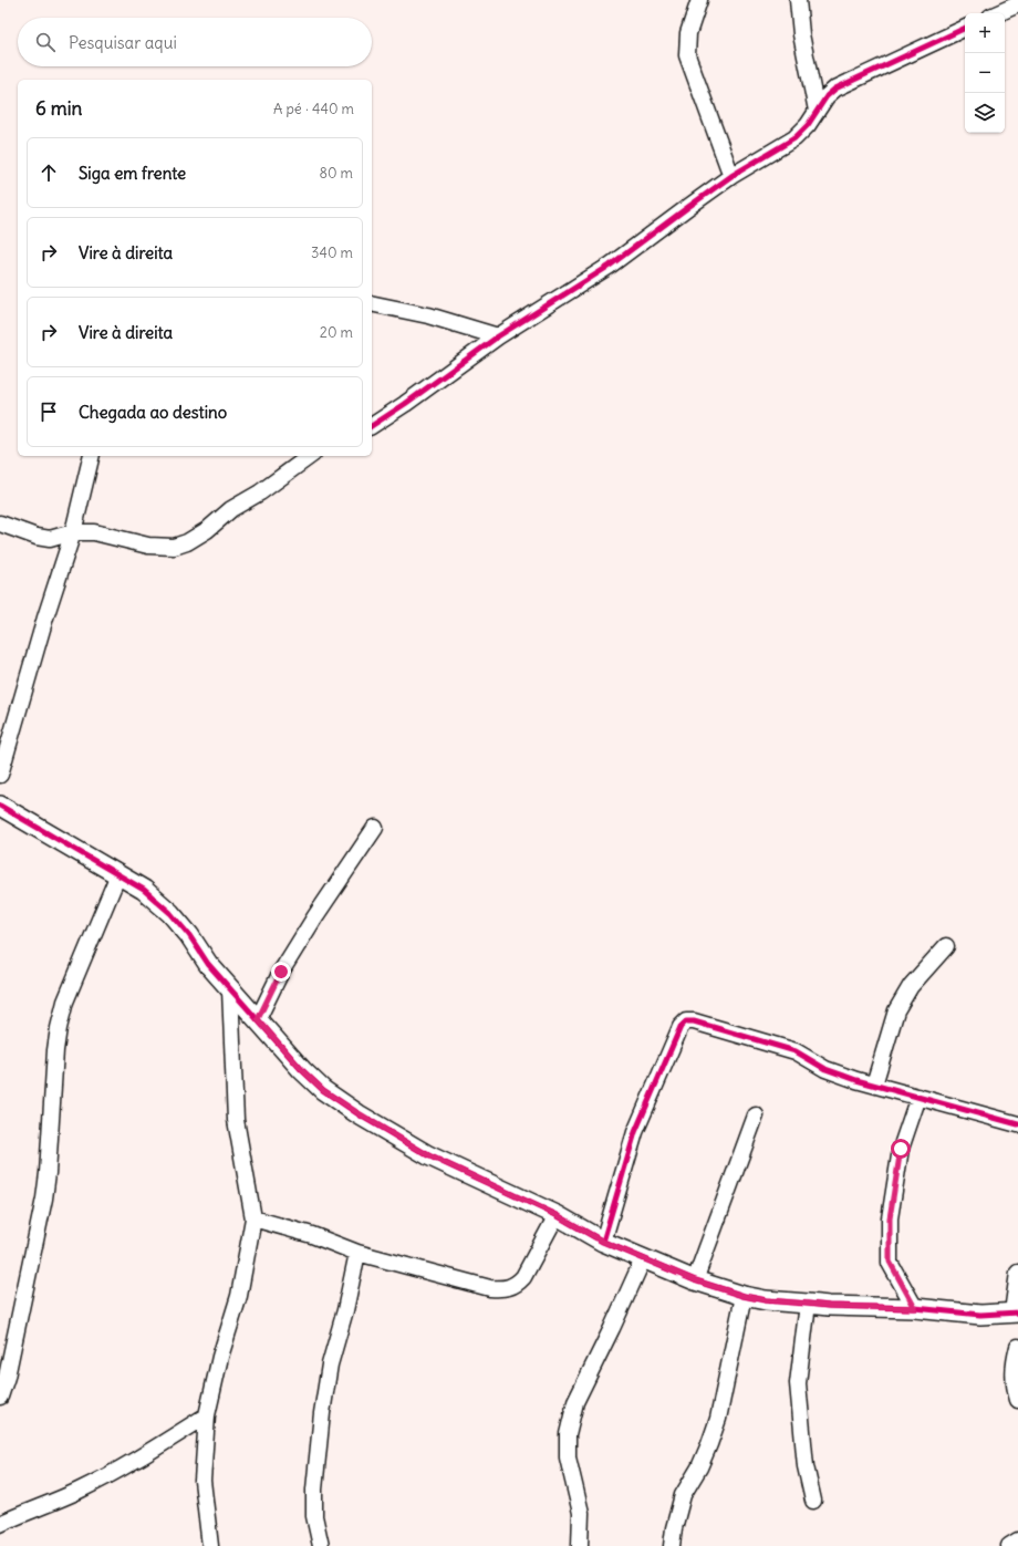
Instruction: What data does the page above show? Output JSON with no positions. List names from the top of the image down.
{
  "page": {
    "map_buttons": ["+", "−"],
    "search": "Pesquisar aqui",
    "heading": ["6 min", "A pé · 440 m"],
    "list": [
      ["Siga em frente", "80 m"],
      ["Vire à direita", "340 m"],
      ["Vire à direita", "20 m"],
      "Chegada ao destino"
    ]
  }
}
